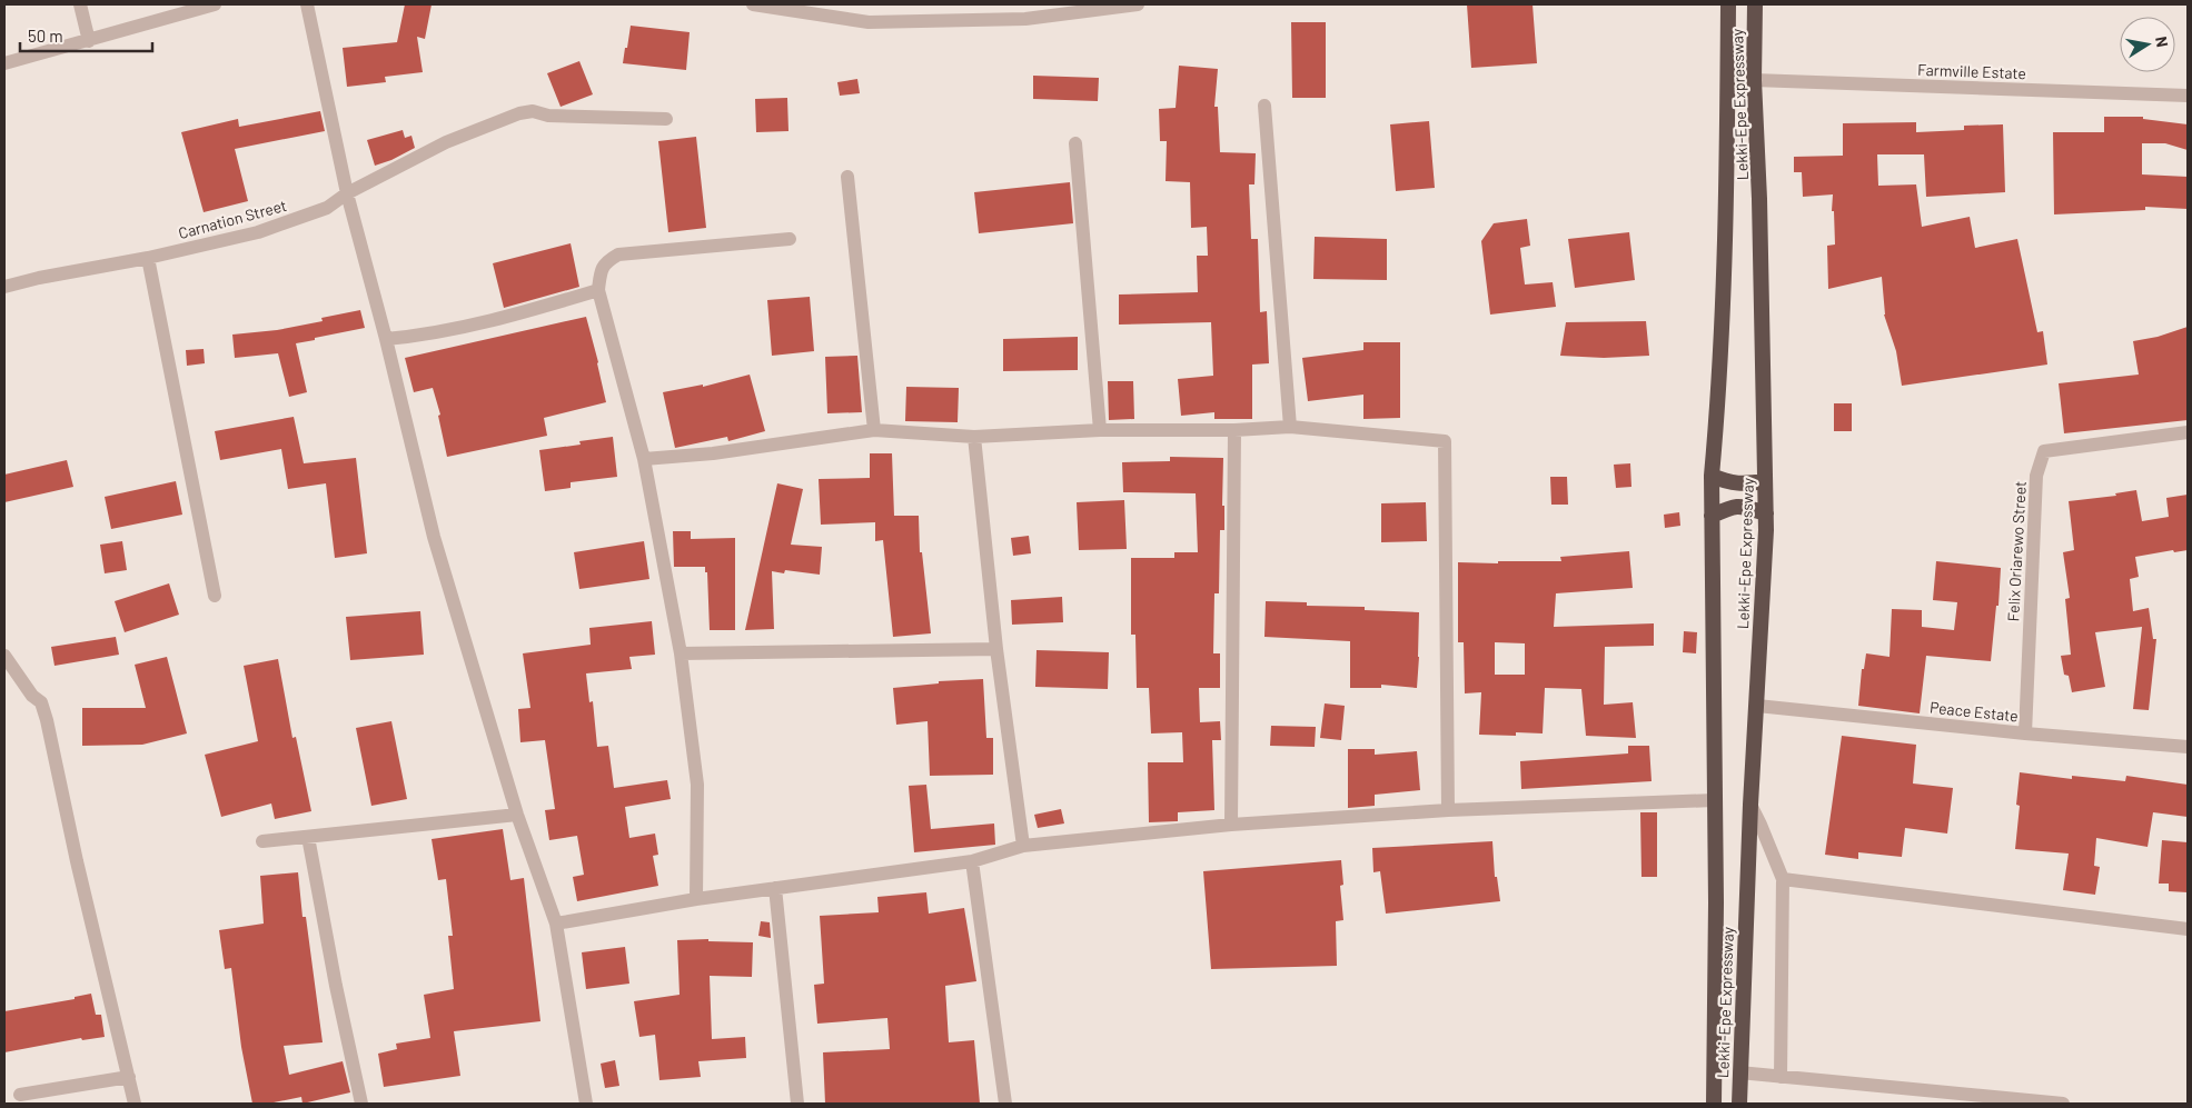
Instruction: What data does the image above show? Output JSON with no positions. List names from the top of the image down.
{
  "streets": {
    "highway": ["Lekki-Epe Expressway"],
    "street": [
      "Farmville Estate",
      "Carnation Street",
      "Felix Oriarewo Street",
      "Peace Estate"
    ]
  },
  "crossings": [
    ["Farmville Estate", "Lekki-Epe Expressway"],
    ["Lekki-Epe Expressway", "Peace Estate"],
    ["Felix Oriarewo Street", "Peace Estate"]
  ],
  "scale_bar": "50 m",
  "north": "right"
}
